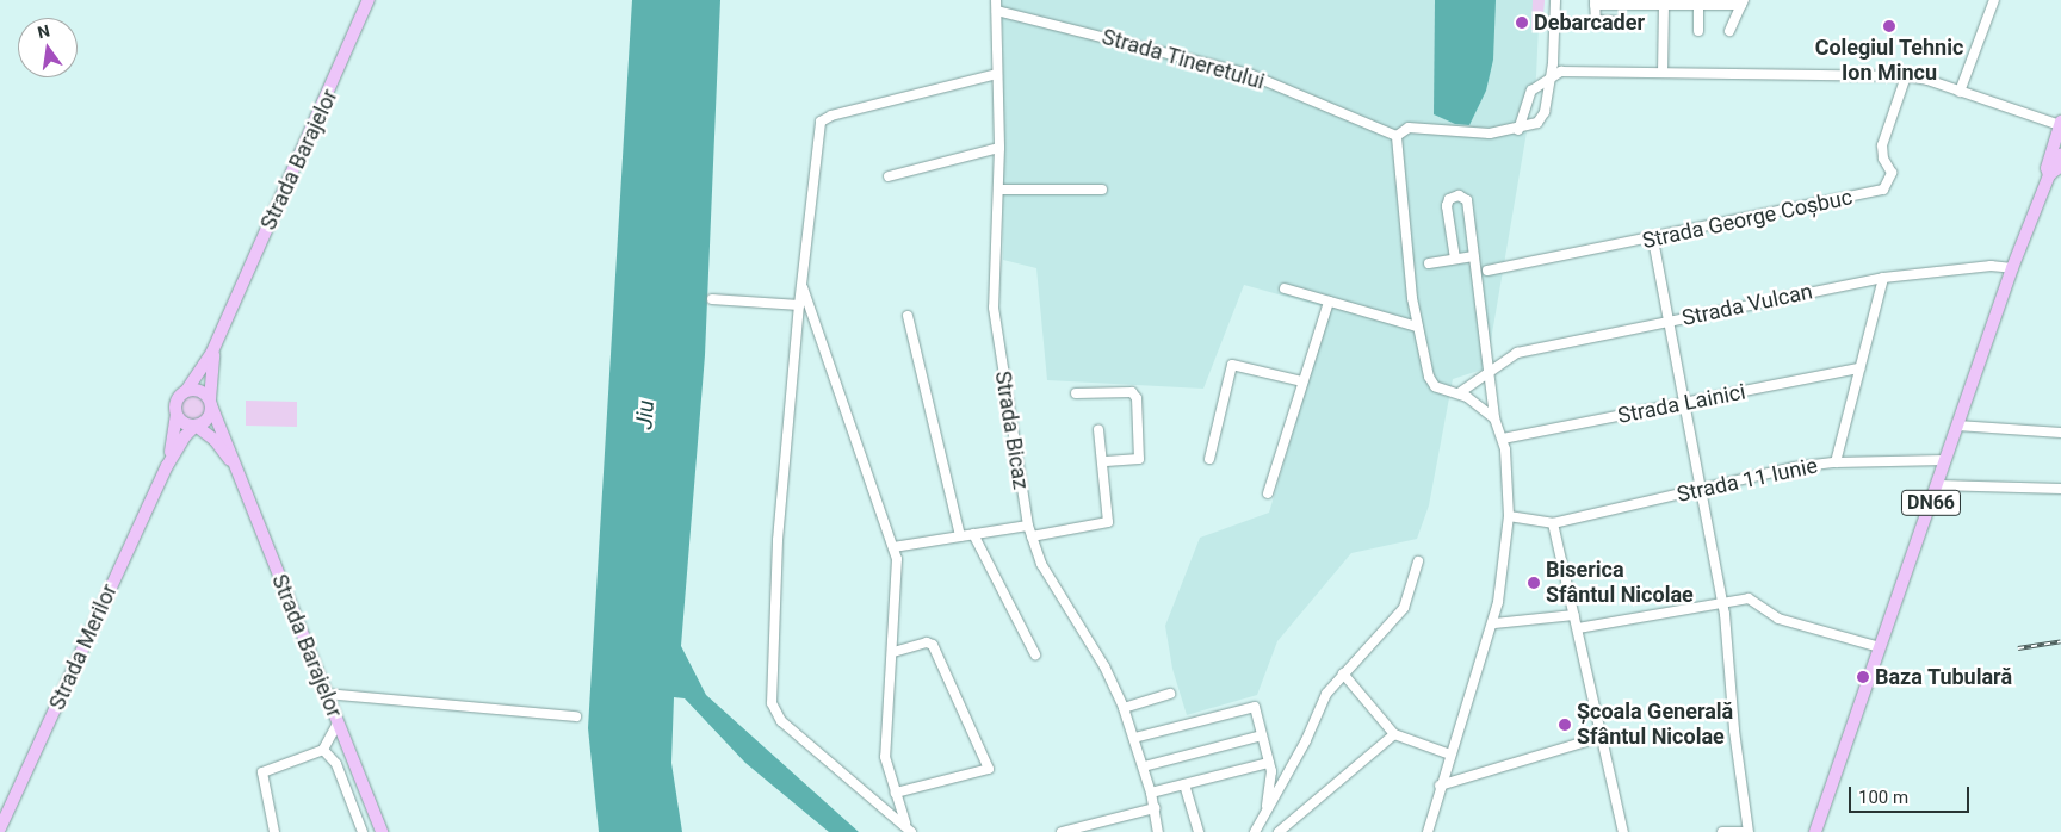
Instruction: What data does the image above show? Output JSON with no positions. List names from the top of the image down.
{
  "streets": {
    "main road": ["Strada Barajelor", "DN66", "Strada Merilor"],
    "street": [
      "Strada Tineretului",
      "Strada George Coșbuc",
      "Strada Vulcan",
      "Strada Lainici",
      "Strada Bicaz",
      "Strada 11 Iunie"
    ]
  },
  "crossings": [
    ["Strada Tineretului", "Strada Bicaz"],
    ["Strada Barajelor", "Strada Merilor"],
    ["Strada Vulcan", "DN66"],
    ["Strada 11 Iunie", "DN66"]
  ],
  "water": ["Jiu"],
  "places": [
    "Debarcader",
    "Colegiul Tehnic Ion Mincu",
    "Biserica Sfântul Nicolae",
    "Baza Tubulară",
    "Școala Generală Sfântul Nicolae"
  ],
  "scale_bar": "100 m",
  "north": "top"
}
